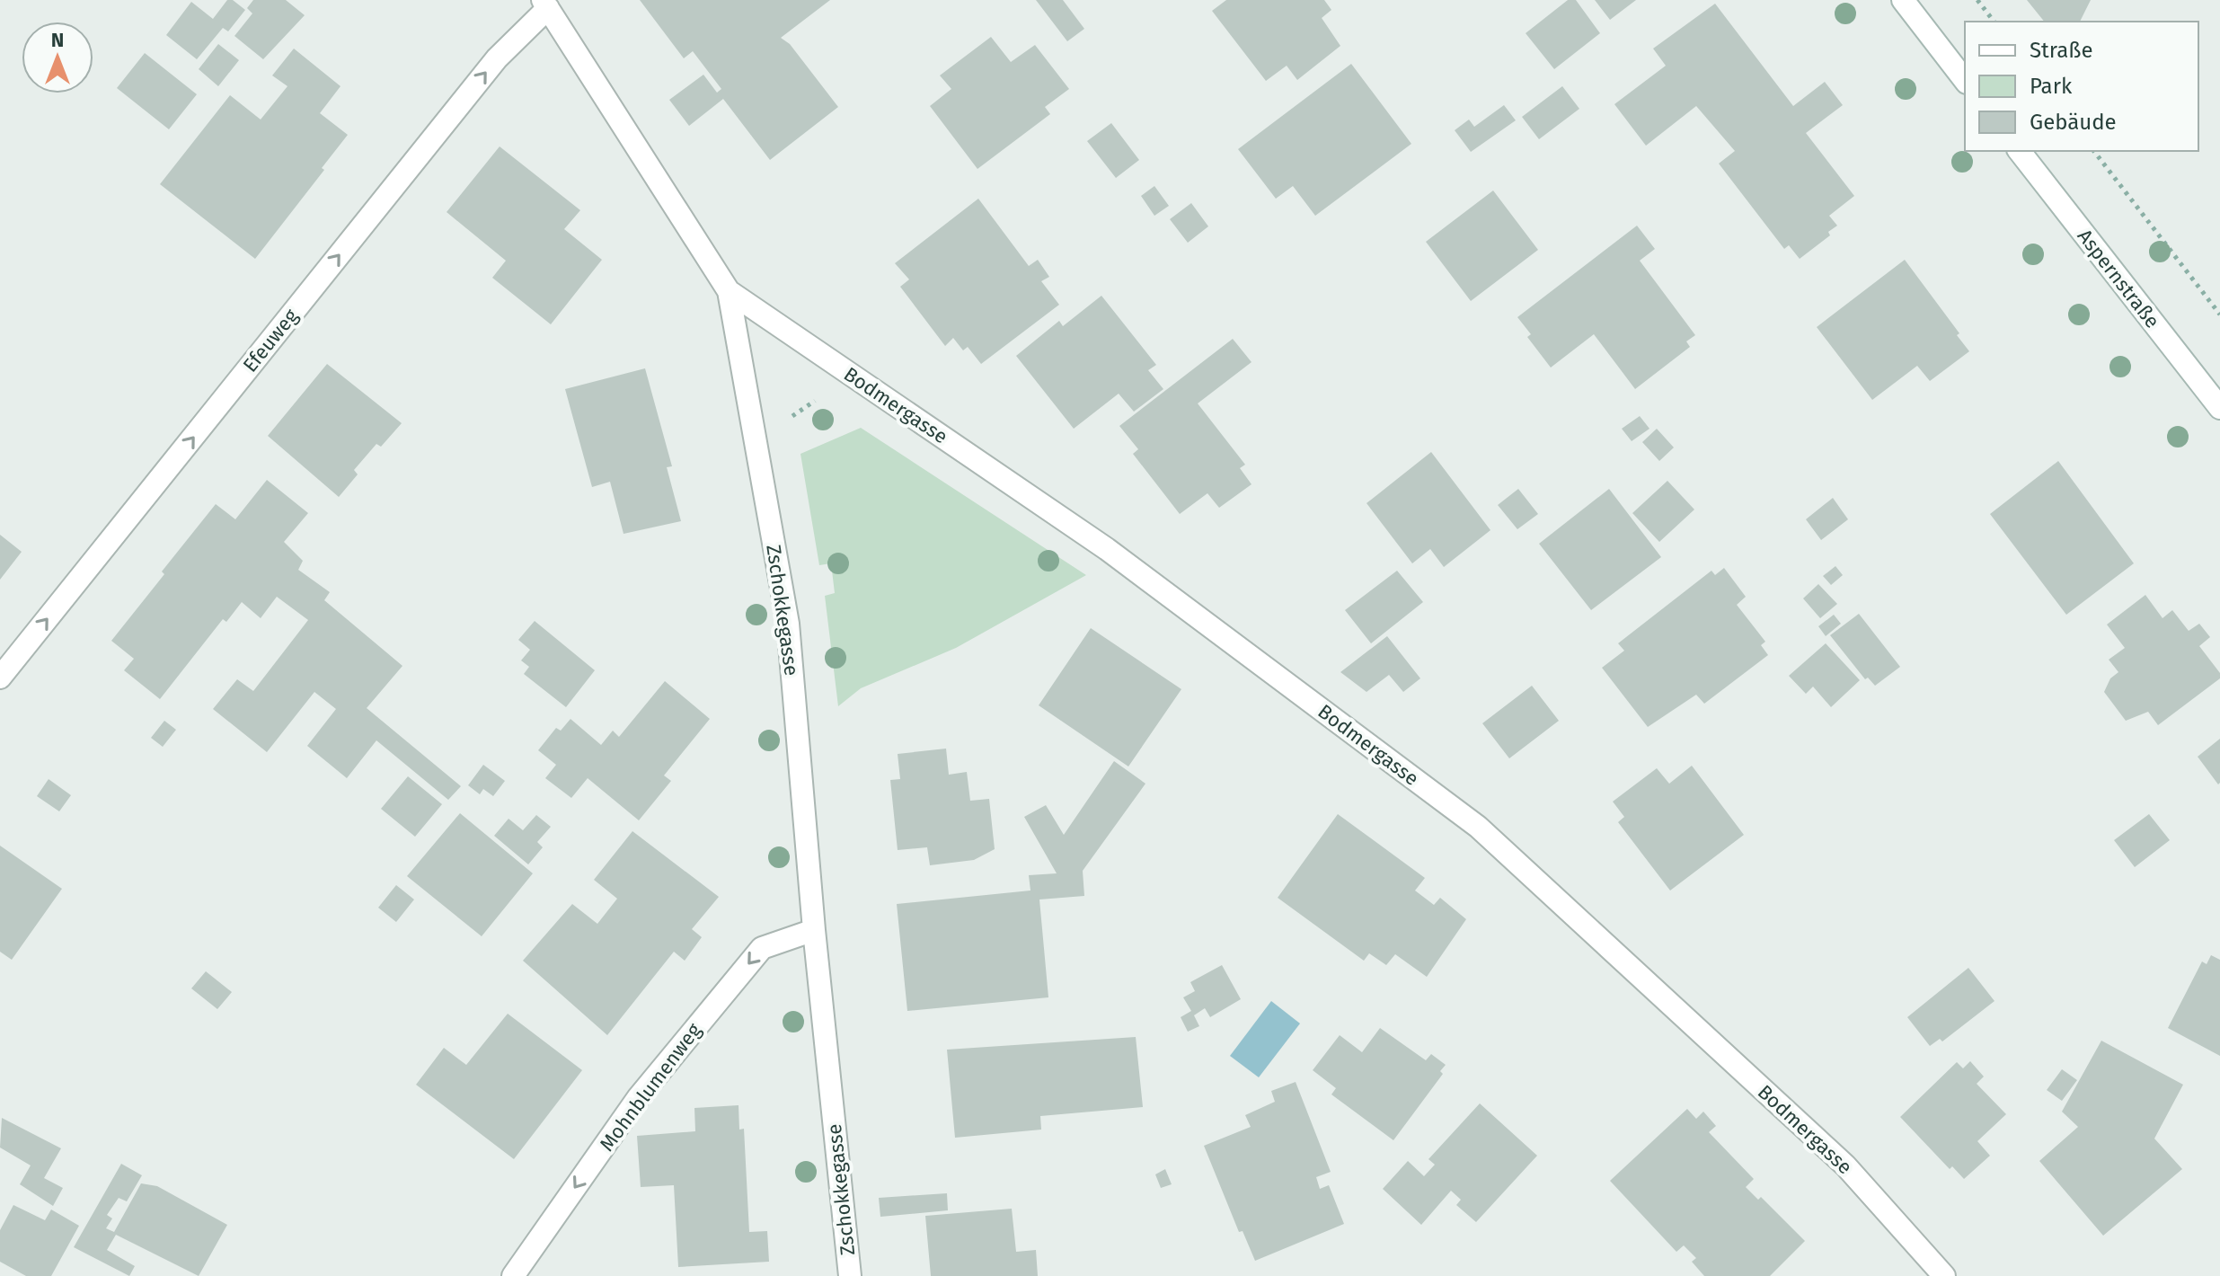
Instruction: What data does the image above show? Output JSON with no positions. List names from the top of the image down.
{
  "streets": {
    "street": [
      "Aspernstraße",
      "Efeuweg",
      "Bodmergasse",
      "Zschokkegasse",
      "Mohnblumenweg"
    ]
  },
  "crossings": [
    ["Efeuweg", "Zschokkegasse"],
    ["Bodmergasse", "Zschokkegasse"],
    ["Zschokkegasse", "Mohnblumenweg"]
  ],
  "one_way": ["Efeuweg", "Mohnblumenweg"],
  "legend": ["Straße", "Park", "Gebäude"],
  "north": "top"
}
